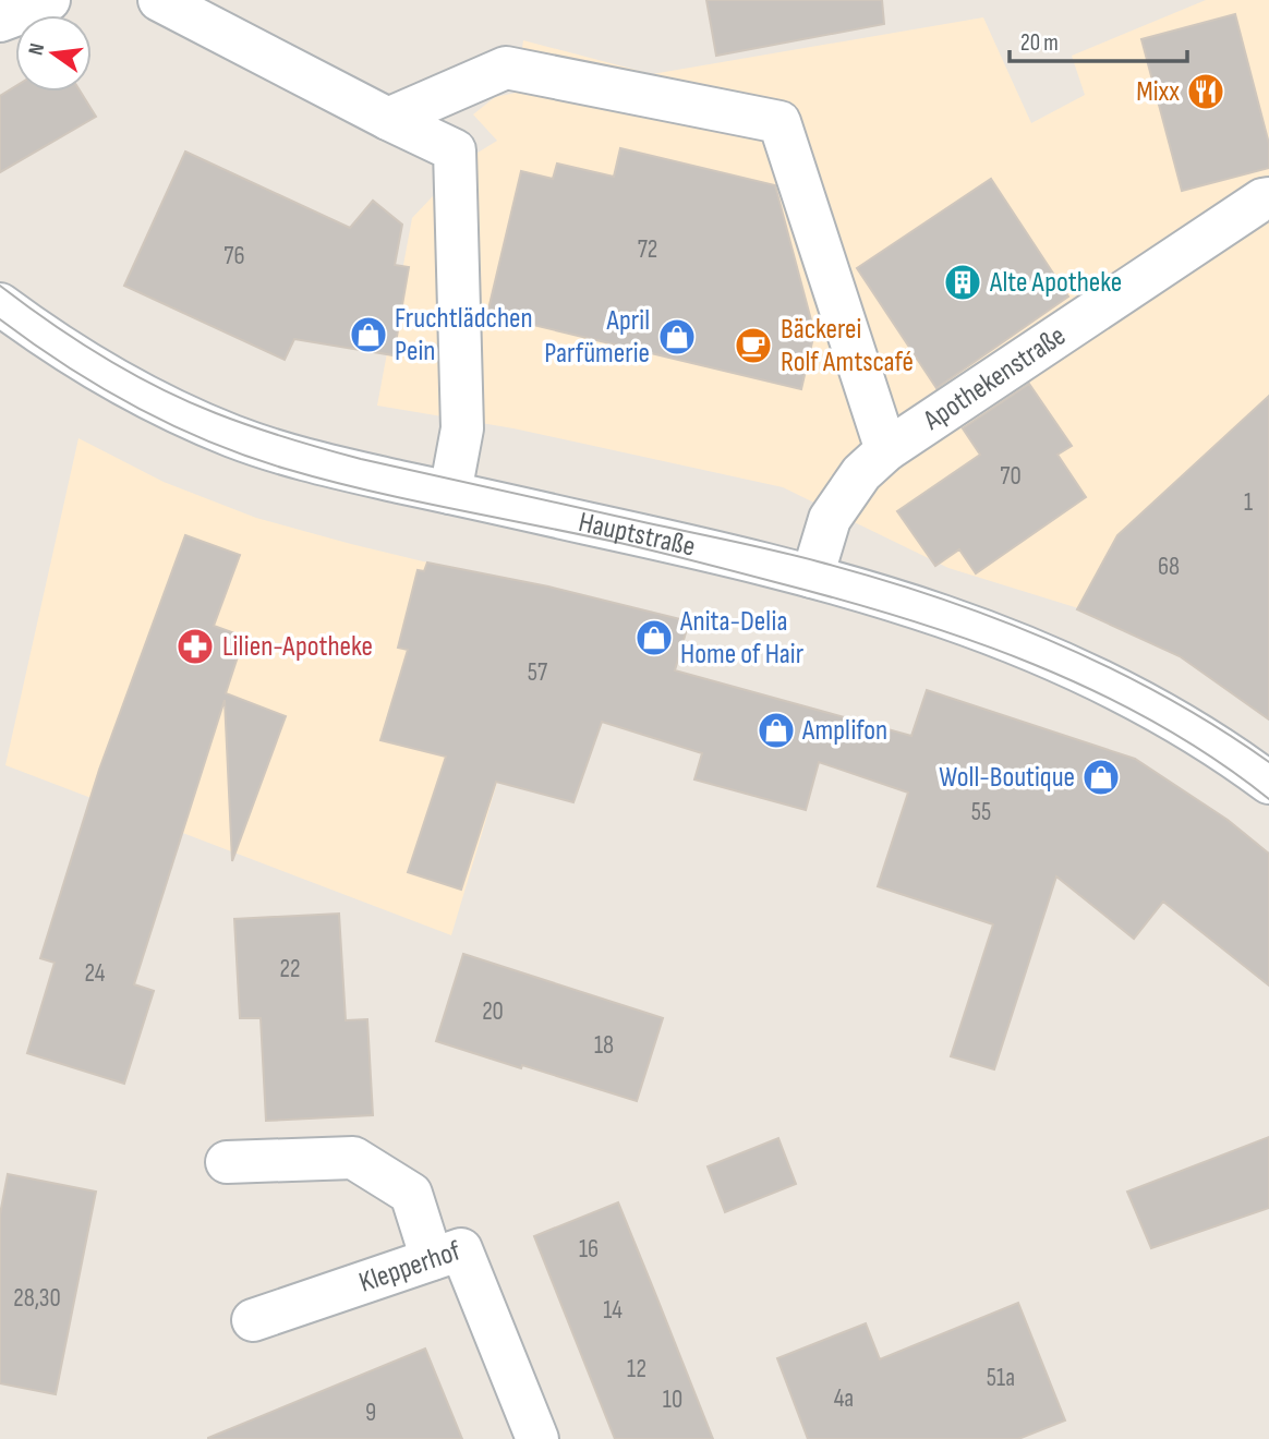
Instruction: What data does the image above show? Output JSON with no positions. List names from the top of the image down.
{
  "streets": {
    "street": ["Apothekenstraße", "Hauptstraße", "Klepperhof"]
  },
  "crossings": [
    ["Apothekenstraße", "Hauptstraße"]
  ],
  "places": {
    "restaurant": ["Mixx"],
    "building": ["Alte Apotheke"],
    "shop": [
      "Fruchtlädchen Pein",
      "April Parfümerie",
      "Anita-Delia Home of Hair",
      "Amplifon",
      "Woll-Boutique"
    ],
    "cafe": ["Bäckerei Rolf Amtscafé"],
    "pharmacy": ["Lilien-Apotheke"]
  },
  "house_numbers": [
    "72",
    "76",
    "70",
    "1",
    "68",
    "57",
    "55",
    "22",
    "24",
    "20",
    "18",
    "16",
    "28,30",
    "14",
    "12",
    "51a",
    "4a",
    "10",
    "9"
  ],
  "scale_bar": "20 m",
  "north": "left"
}
